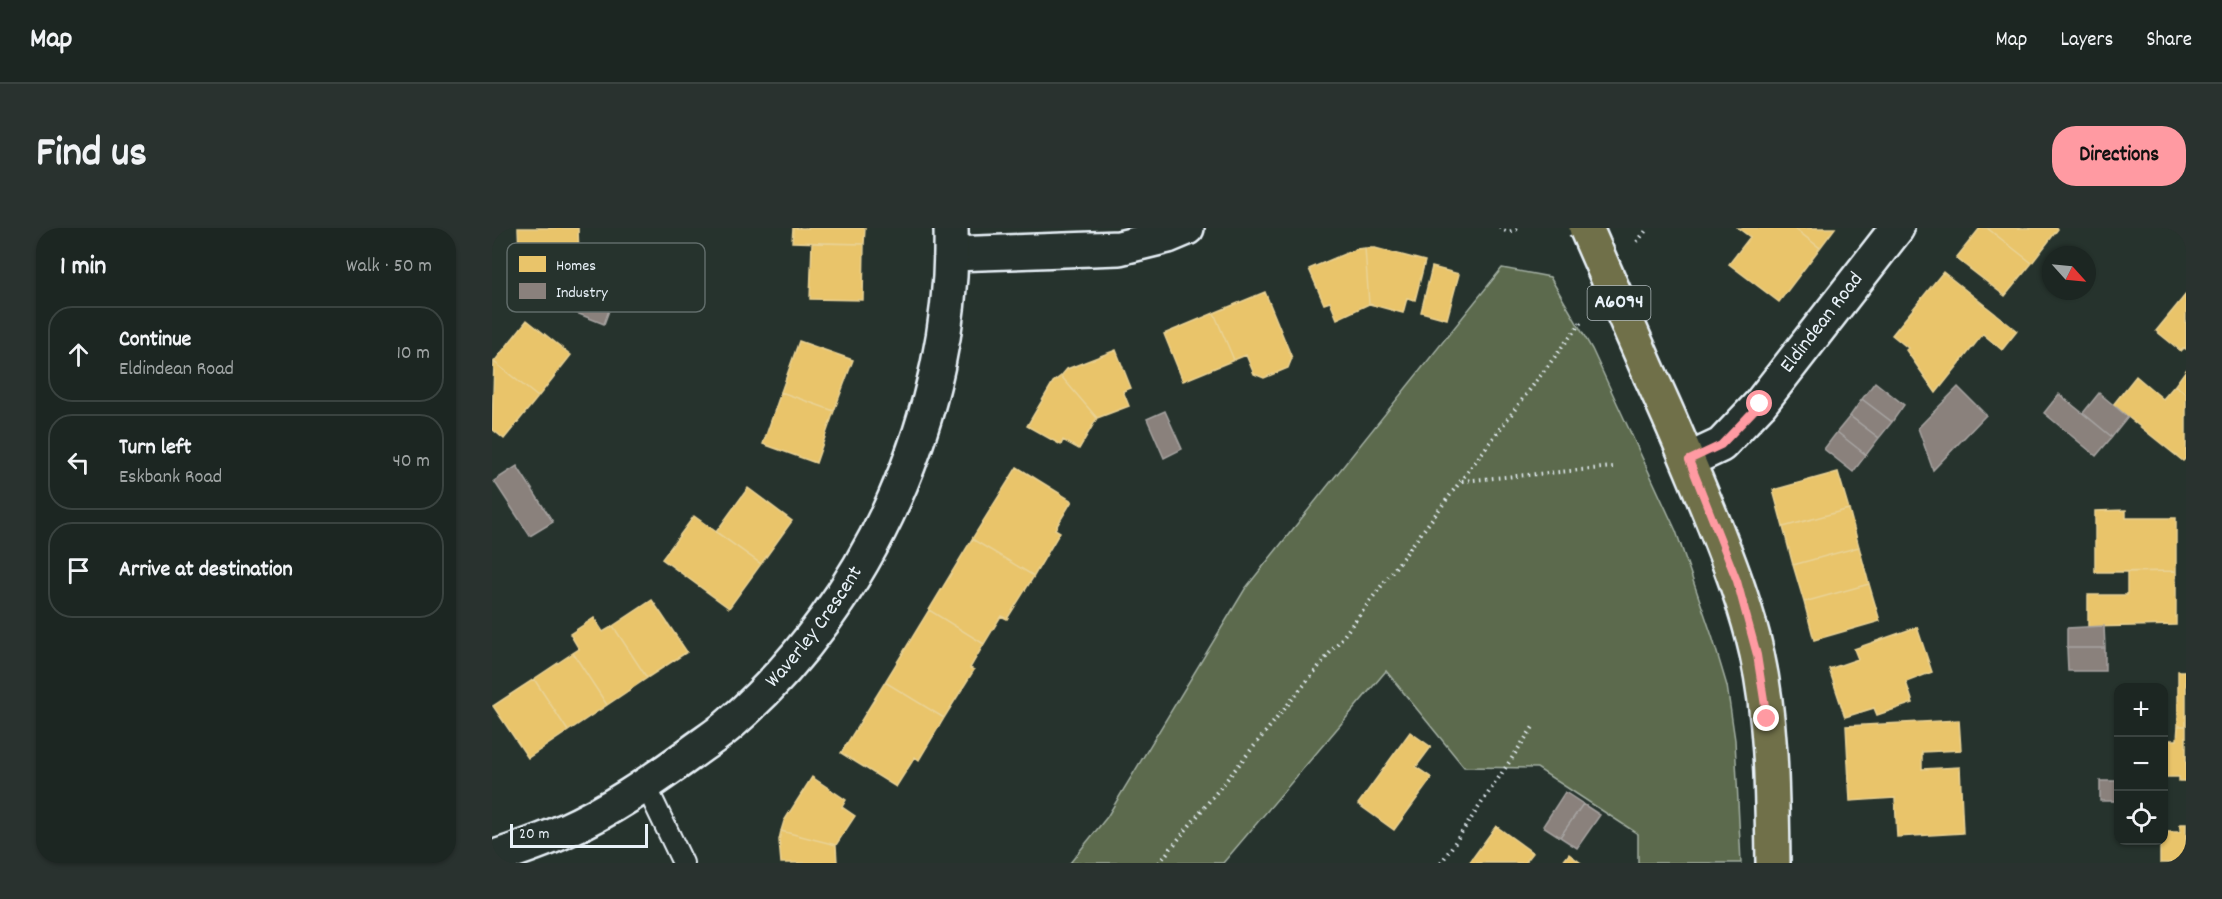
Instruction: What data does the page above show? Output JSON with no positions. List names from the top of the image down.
{
  "streets": {
    "main road": ["A6094"],
    "street": ["Eldindean Road", "Waverley Crescent"]
  },
  "crossings": [
    ["A6094", "Eldindean Road"]
  ],
  "legend": ["Homes", "Industry"],
  "scale_bar": "20 m",
  "north": "bottom right",
  "page": {
    "header": "Map",
    "nav": ["Map", "Layers", "Share"],
    "title": "Find us",
    "buttons": "Directions",
    "heading": ["1 min", "Walk · 50 m"],
    "list": [
      ["Continue", "Eldindean Road", "10 m"],
      ["Turn left", "Eskbank Road", "40 m"],
      "Arrive at destination"
    ],
    "map_buttons": ["+", "−"],
    "scale": "20 m"
  }
}
